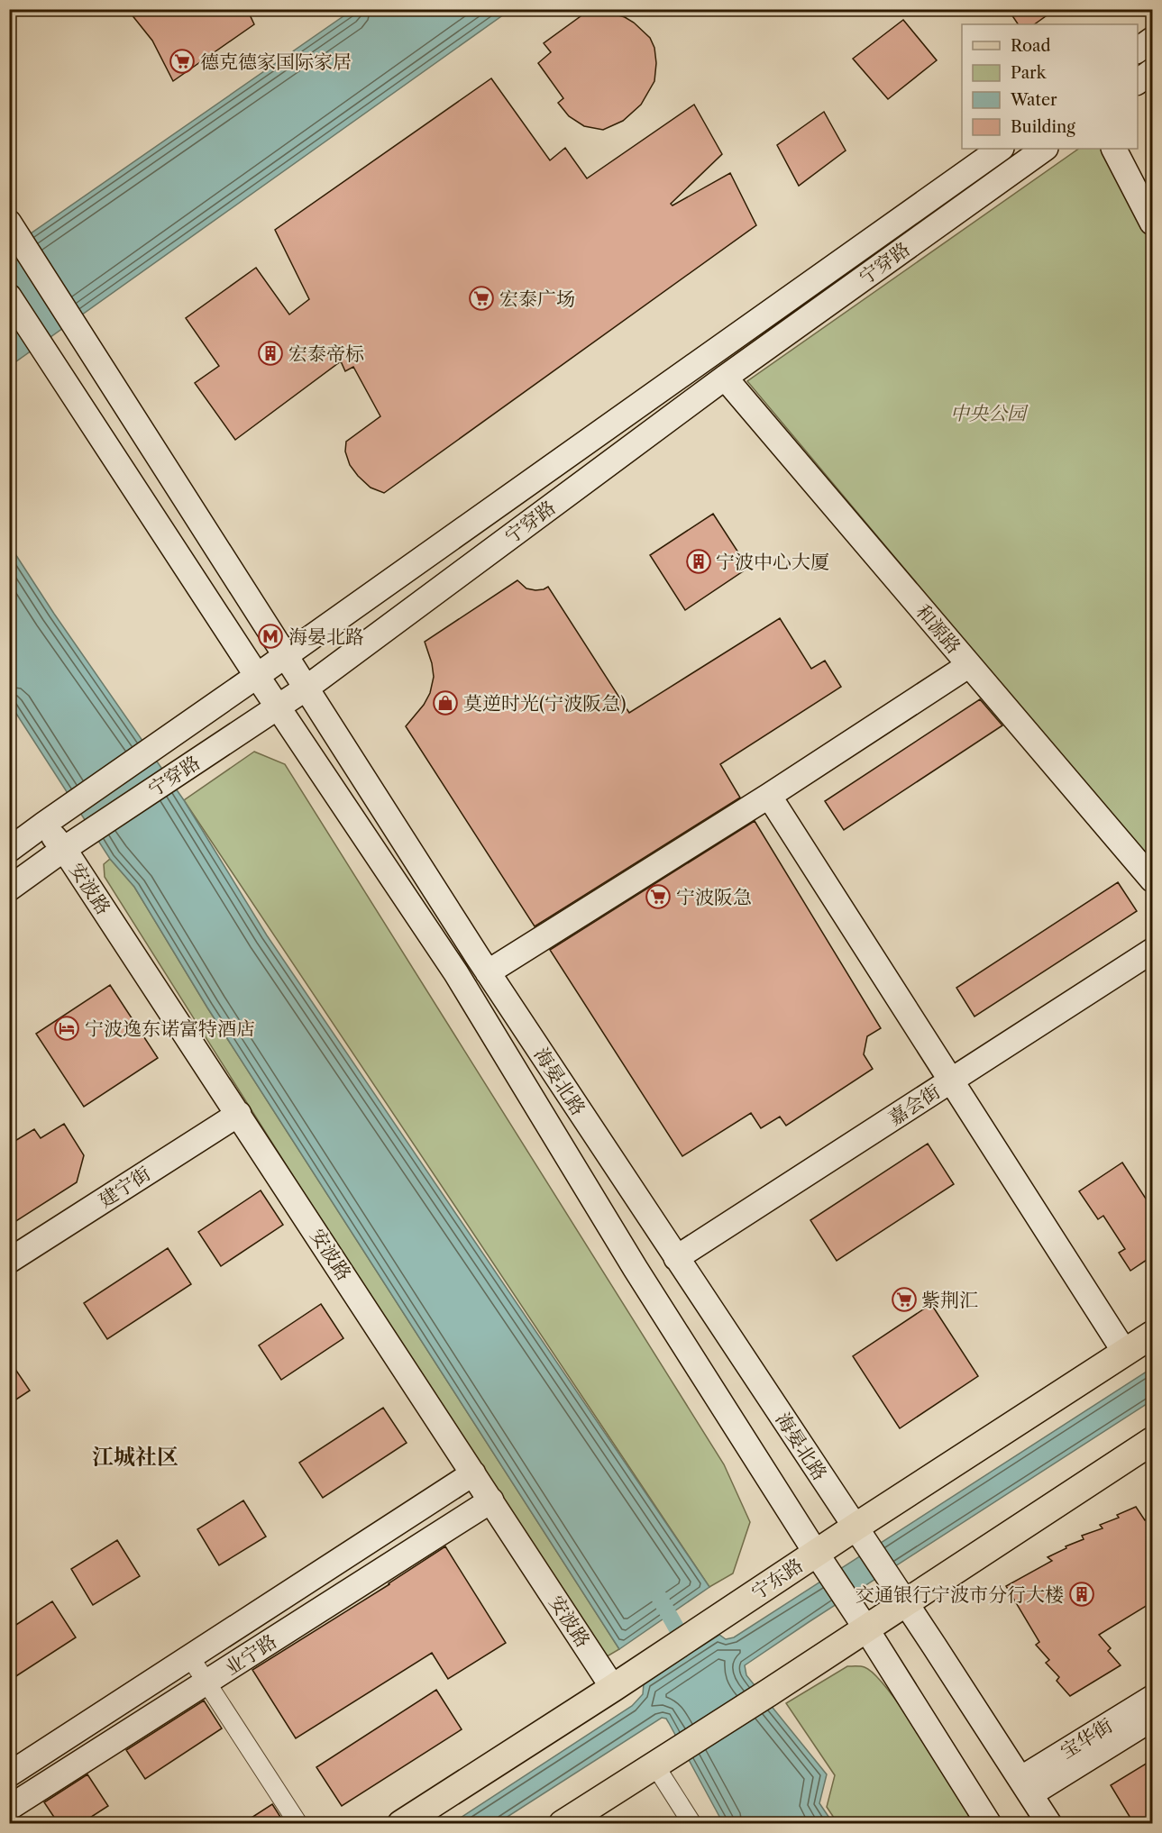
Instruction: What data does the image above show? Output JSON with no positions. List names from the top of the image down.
{
  "streets": {
    "main road": [
      "宁穿路",
      "和源路",
      "安波路",
      "海晏北路",
      "嘉会街",
      "建宁街",
      "宁东路",
      "业宁路",
      "宝华街"
    ]
  },
  "crossings": [
    ["宁穿路", "和源路"],
    ["宁穿路", "安波路"],
    ["宁穿路", "海晏北路"],
    ["安波路", "建宁街"],
    ["安波路", "宁东路"],
    ["安波路", "业宁路"],
    ["海晏北路", "嘉会街"],
    ["海晏北路", "宁东路"],
    ["海晏北路", "宝华街"]
  ],
  "districts": ["江城社区"],
  "parks": ["中央公园"],
  "places": {
    "supermarket": [
      "德克德家国际家居",
      "宏泰广场",
      "宁波阪急",
      "紫荆汇"
    ],
    "building": ["宏泰帝标", "宁波中心大厦", "交通银行宁波市分行大楼"],
    "metro station": ["海晏北路"],
    "shop": ["莫逆时光(宁波阪急)"],
    "hotel": ["宁波逸东诺富特酒店"]
  },
  "legend": [
    "Road",
    "Park",
    "Water",
    "Building"
  ]
}
